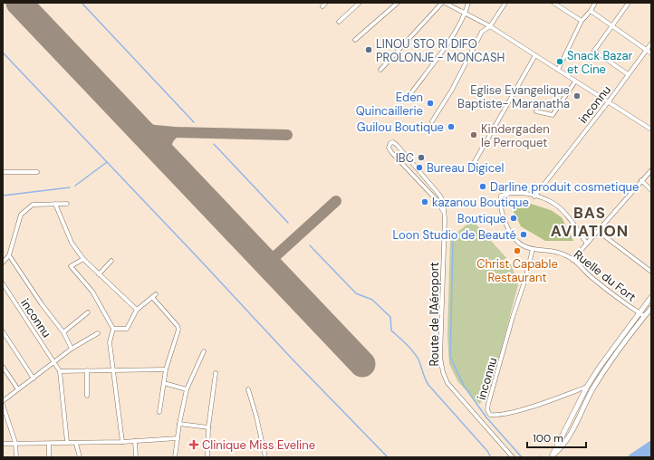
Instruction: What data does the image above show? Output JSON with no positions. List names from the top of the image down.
{
  "streets": {
    "street": ["inconnu", "Ruelle du Fort", "Route de l'Aéroport"]
  },
  "crossings": [
    ["inconnu", "Ruelle du Fort"]
  ],
  "districts": ["BAS AVIATION"],
  "places": {
    "other": [
      "LINOU STO RI DIFO PROLONJE - MONCASH",
      "Snack Bazar et Cine",
      "Eglise Evangelique Baptiste- Maranatha",
      "Eden Quincaillerie",
      "Guilou Boutique",
      "Kindergaden le Perroquet",
      "IBC",
      "Bureau Digicel",
      "Darline produit cosmetique",
      "kazanou Boutique",
      "Boutique",
      "Loon Studio de Beauté",
      "Christ Capable Restaurant"
    ],
    "health": ["Clinique Miss Eveline"]
  },
  "scale_bar": "100 m"
}
